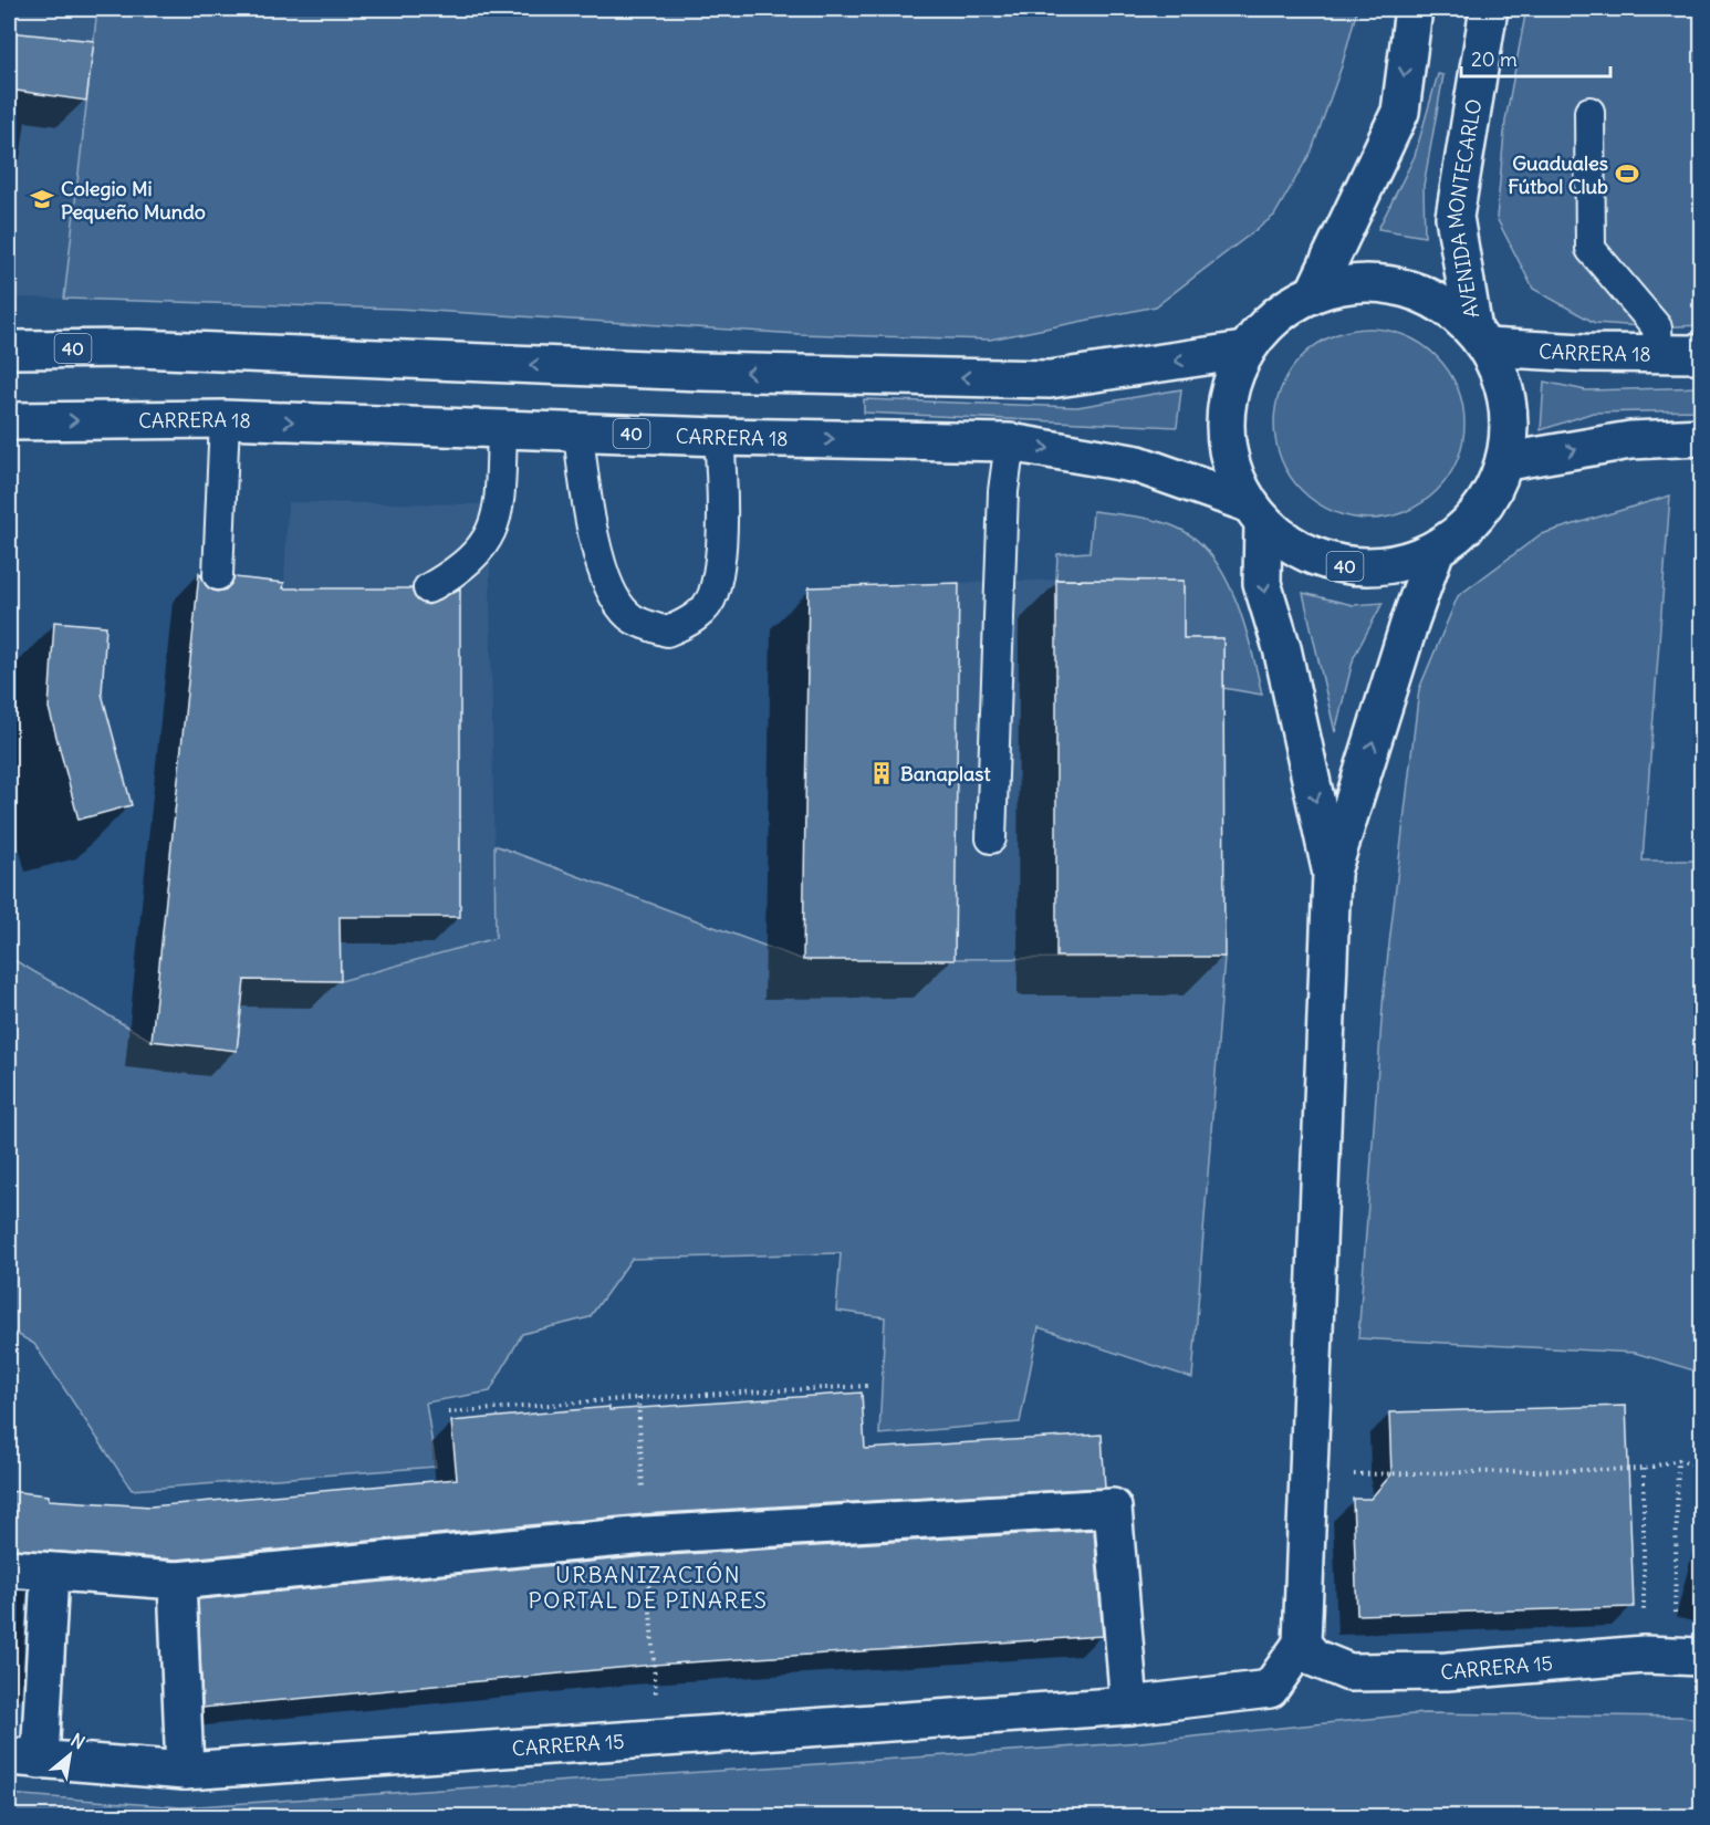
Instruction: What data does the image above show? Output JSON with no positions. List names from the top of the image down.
{
  "streets": {
    "street": [
      "AVENIDA MONTECARLO",
      "40",
      "CARRERA 18",
      "CARRERA 15"
    ]
  },
  "crossings": [
    ["AVENIDA MONTECARLO", "40"],
    ["AVENIDA MONTECARLO", "CARRERA 18"],
    ["40", "CARRERA 18"]
  ],
  "districts": ["URBANIZACIÓN PORTAL DE PINARES"],
  "places": {
    "sports": ["Guaduales Fútbol Club"],
    "school or university": ["Colegio Mi Pequeño Mundo"],
    "building": ["Banaplast"]
  },
  "scale_bar": "20 m",
  "north": "top right"
}
